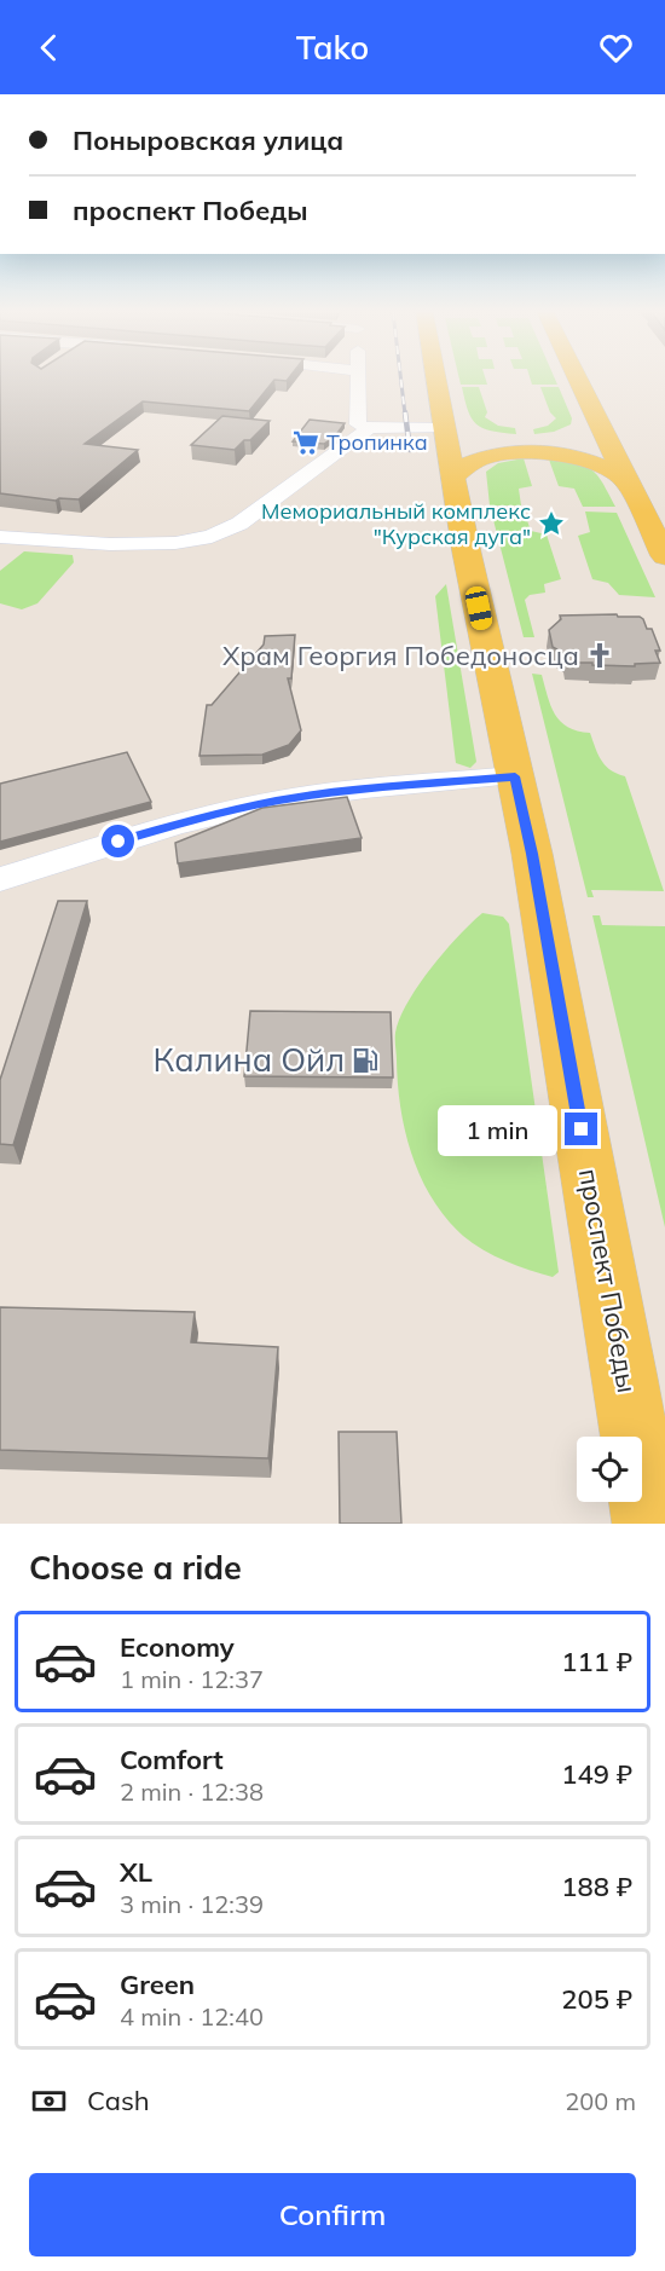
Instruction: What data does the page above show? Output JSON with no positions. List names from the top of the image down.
{
  "streets": {
    "main road": ["проспект Победы"]
  },
  "places": {
    "supermarket": ["Тропинка"],
    "place": ["Мемориальный комплекс \"Курская дуга\""],
    "church": ["Храм Георгия Победоносца"],
    "fuel station": ["Калина Ойл"]
  },
  "page": {
    "header": "Tako",
    "banner": ["Поныровская улица", "проспект Победы"],
    "bubble": "1 min",
    "heading": "Choose a ride",
    "list": [
      {
        "name": "Economy",
        "note": "1 min · 12:37",
        "value": "111 ₽"
      },
      {
        "name": "Comfort",
        "note": "2 min · 12:38",
        "value": "149 ₽"
      },
      {
        "name": "XL",
        "note": "3 min · 12:39",
        "value": "188 ₽"
      },
      {
        "name": "Green",
        "note": "4 min · 12:40",
        "value": "205 ₽"
      }
    ],
    "pay": ["Cash", "200 m"],
    "buttons": "Confirm"
  }
}
